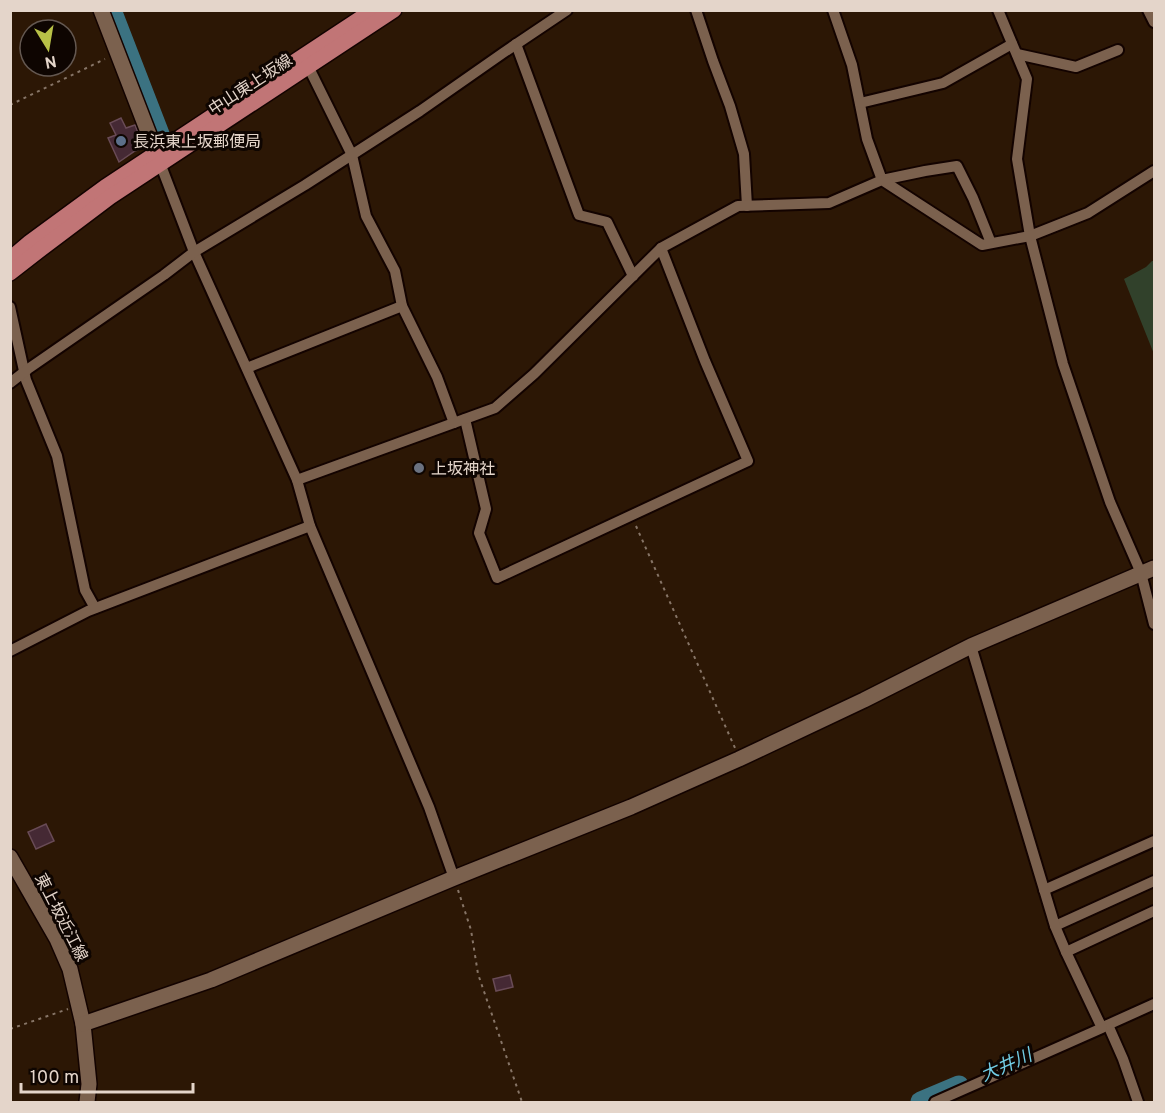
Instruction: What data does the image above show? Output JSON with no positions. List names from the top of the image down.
{
  "streets": {
    "main road": ["中山東上坂線"],
    "street": ["東上坂近江線"]
  },
  "water": ["大井川"],
  "places": ["長浜東上坂郵便局", "上坂神社"],
  "scale_bar": "100 m",
  "north": "bottom"
}
